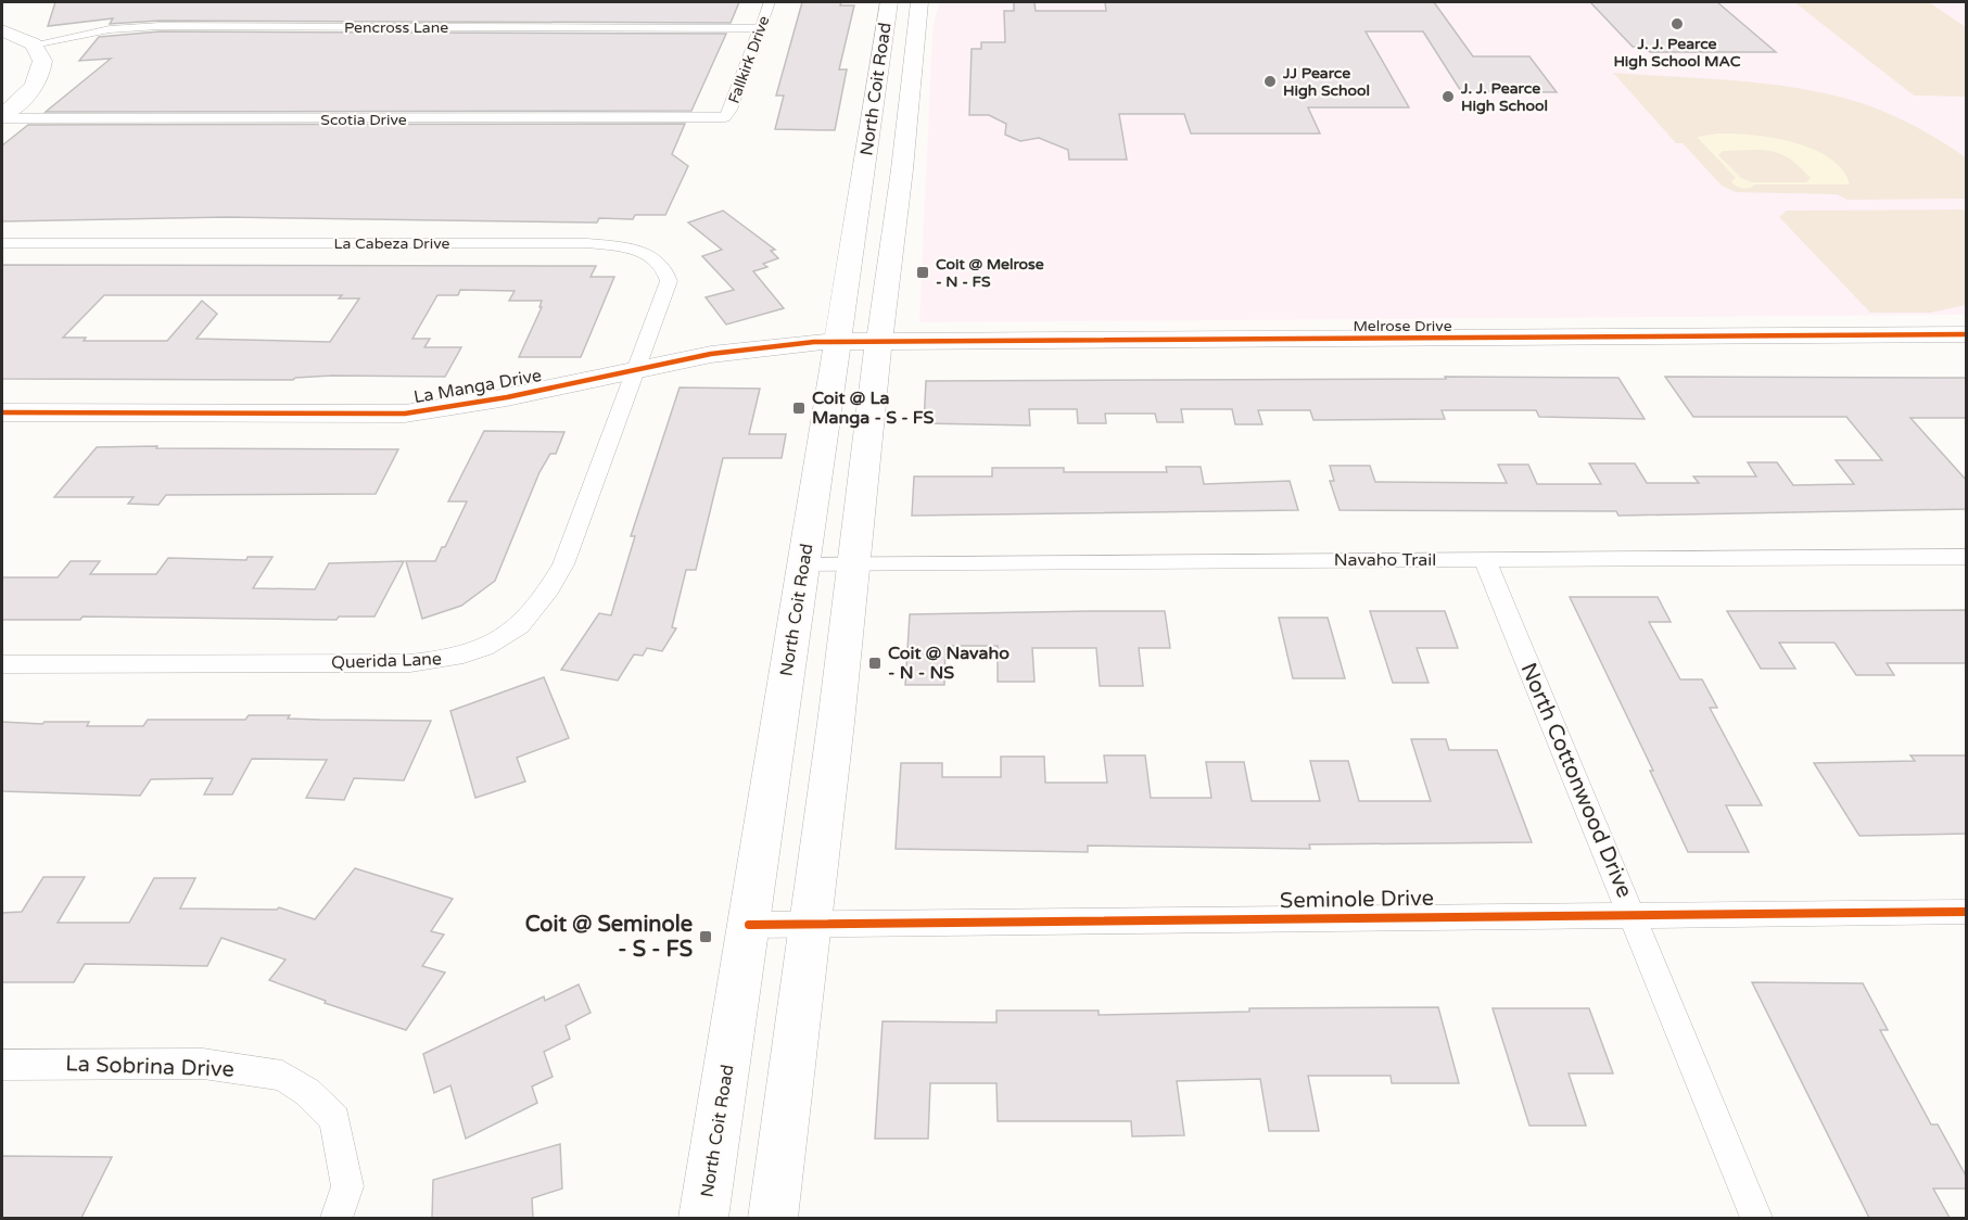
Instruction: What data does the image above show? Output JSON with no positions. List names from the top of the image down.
{
  "streets": {
    "main road": ["North Coit Road", "Melrose Drive", "La Manga Drive"],
    "street": [
      "Pencross Lane",
      "Fallkirk Drive",
      "Scotia Drive",
      "La Cabeza Drive",
      "Navaho Trail",
      "Querida Lane",
      "North Cottonwood Drive",
      "Seminole Drive",
      "La Sobrina Drive"
    ]
  },
  "crossings": [
    ["Pencross Lane", "Fallkirk Drive"],
    ["Fallkirk Drive", "Scotia Drive"],
    ["North Coit Road", "Melrose Drive"],
    ["North Coit Road", "La Manga Drive"],
    ["North Coit Road", "Navaho Trail"],
    ["North Coit Road", "Seminole Drive"],
    ["La Cabeza Drive", "La Manga Drive"],
    ["La Cabeza Drive", "Querida Lane"],
    ["Melrose Drive", "La Manga Drive"],
    ["La Manga Drive", "Querida Lane"],
    ["Navaho Trail", "North Cottonwood Drive"],
    ["North Cottonwood Drive", "Seminole Drive"]
  ],
  "places": {
    "other": ["J. J. Pearce High School MAC", "JJ Pearce High School", "J. J. Pearce High School"],
    "transit": [
      "Coit @ Melrose - N - FS",
      "Coit @ La Manga - S - FS",
      "Coit @ Navaho - N - NS",
      "Coit @ Seminole - S - FS"
    ]
  }
}
